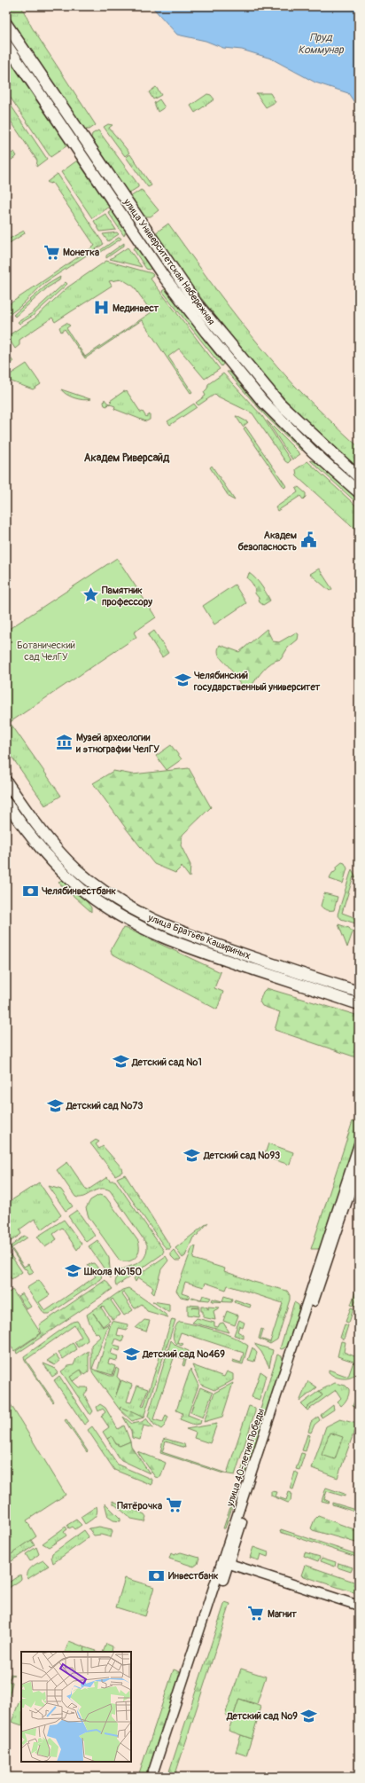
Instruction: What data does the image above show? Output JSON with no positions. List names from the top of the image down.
{
  "streets": {
    "main road": ["улица Университетская Набережная", "улица Братьев Кашириных"],
    "street": ["улица 40-летия Победы"]
  },
  "districts": ["Академ Риверсайд"],
  "water": ["Пруд Коммунар"],
  "parks": ["Ботанический сад ЧелГУ"],
  "places": {
    "supermarket": ["Монетка", "Пятёрочка", "Магнит"],
    "hospital": ["Мединвест"],
    "public building": ["Академ безопасность"],
    "place": ["Памятник профессору"],
    "school or university": [
      "Челябинский государственный университет",
      "Детский сад №1",
      "Детский сад №73",
      "Детский сад №93",
      "Школа №150",
      "Детский сад №469",
      "Детский сад №9"
    ],
    "museum": ["Музей археологии и этнографии ЧелГУ"],
    "bank": ["Челябинвестбанк", "Инвестбанк"]
  }
}
